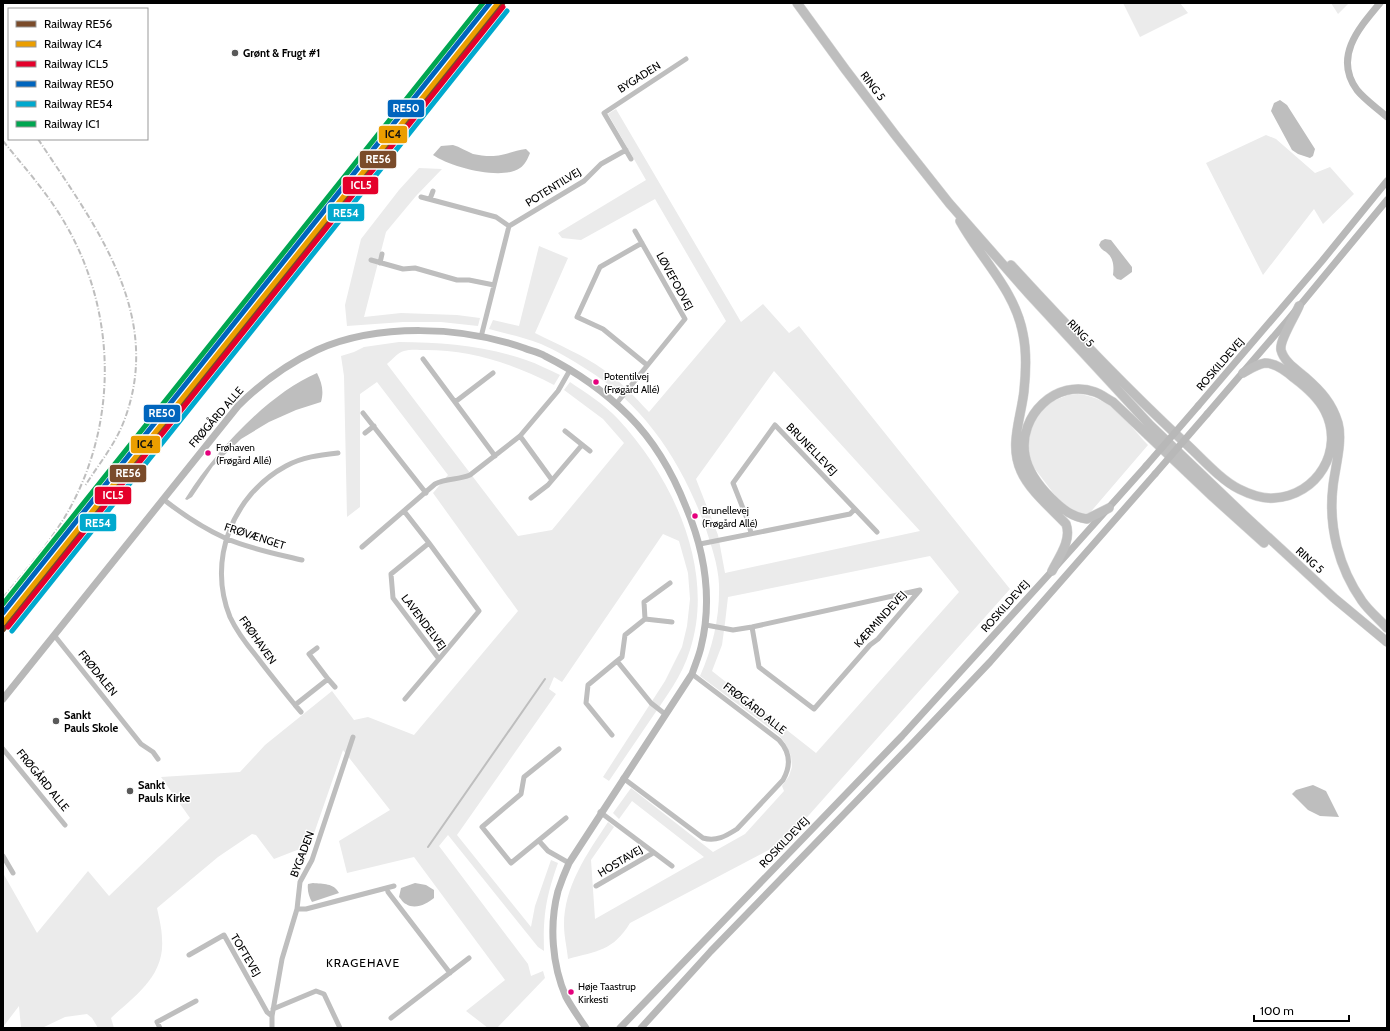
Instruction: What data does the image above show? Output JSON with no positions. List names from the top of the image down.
{
  "streets": {
    "highway": ["RING 5"],
    "main road": ["ROSKILDEVEJ", "FRØGÅRD ALLE"],
    "street": [
      "BYGADEN",
      "POTENTILVEJ",
      "LØVEFODVEJ",
      "BRUNELLEVEJ",
      "FRØVÆNGET",
      "KÆRMINDEVEJ",
      "LAVENDELVEJ",
      "FRØHAVEN",
      "FRØDALEN",
      "HOSTAVEJ",
      "TOFTEVEJ"
    ]
  },
  "crossings": [
    ["BYGADEN", "POTENTILVEJ"],
    ["BYGADEN", "TOFTEVEJ"],
    ["LØVEFODVEJ", "FRØGÅRD ALLE"],
    ["FRØGÅRD ALLE", "FRØVÆNGET"],
    ["FRØGÅRD ALLE", "KÆRMINDEVEJ"],
    ["FRØGÅRD ALLE", "FRØDALEN"],
    ["FRØGÅRD ALLE", "HOSTAVEJ"],
    ["FRØVÆNGET", "FRØHAVEN"]
  ],
  "districts": ["KRAGEHAVE"],
  "places": [
    "Grønt & Frugt #1",
    "Potentilvej (Frøgård Allé)",
    "Frøhaven (Frøgård Allé)",
    "Brunellevej (Frøgård Allé)",
    "Sankt Pauls Skole",
    "Sankt Pauls Kirke",
    "Høje Taastrup Kirkesti"
  ],
  "lines": [
    "rail line RE56",
    "rail line IC4",
    "rail line RE50",
    "rail line IC1",
    "rail line ICL5",
    "rail line RE54"
  ],
  "legend": [
    "Railway RE56",
    "Railway IC4",
    "Railway ICL5",
    "Railway RE50",
    "Railway RE54",
    "Railway IC1"
  ],
  "scale_bar": "100 m"
}
